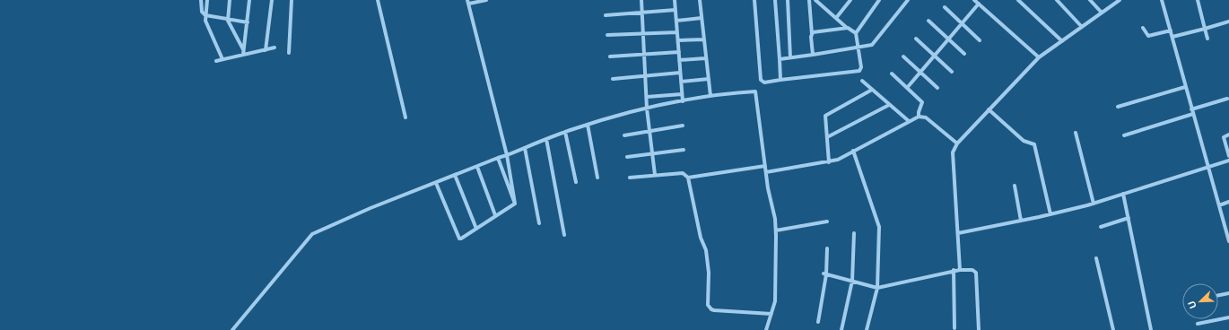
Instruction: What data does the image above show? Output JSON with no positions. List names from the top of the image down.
{
  "north": "bottom left"
}
